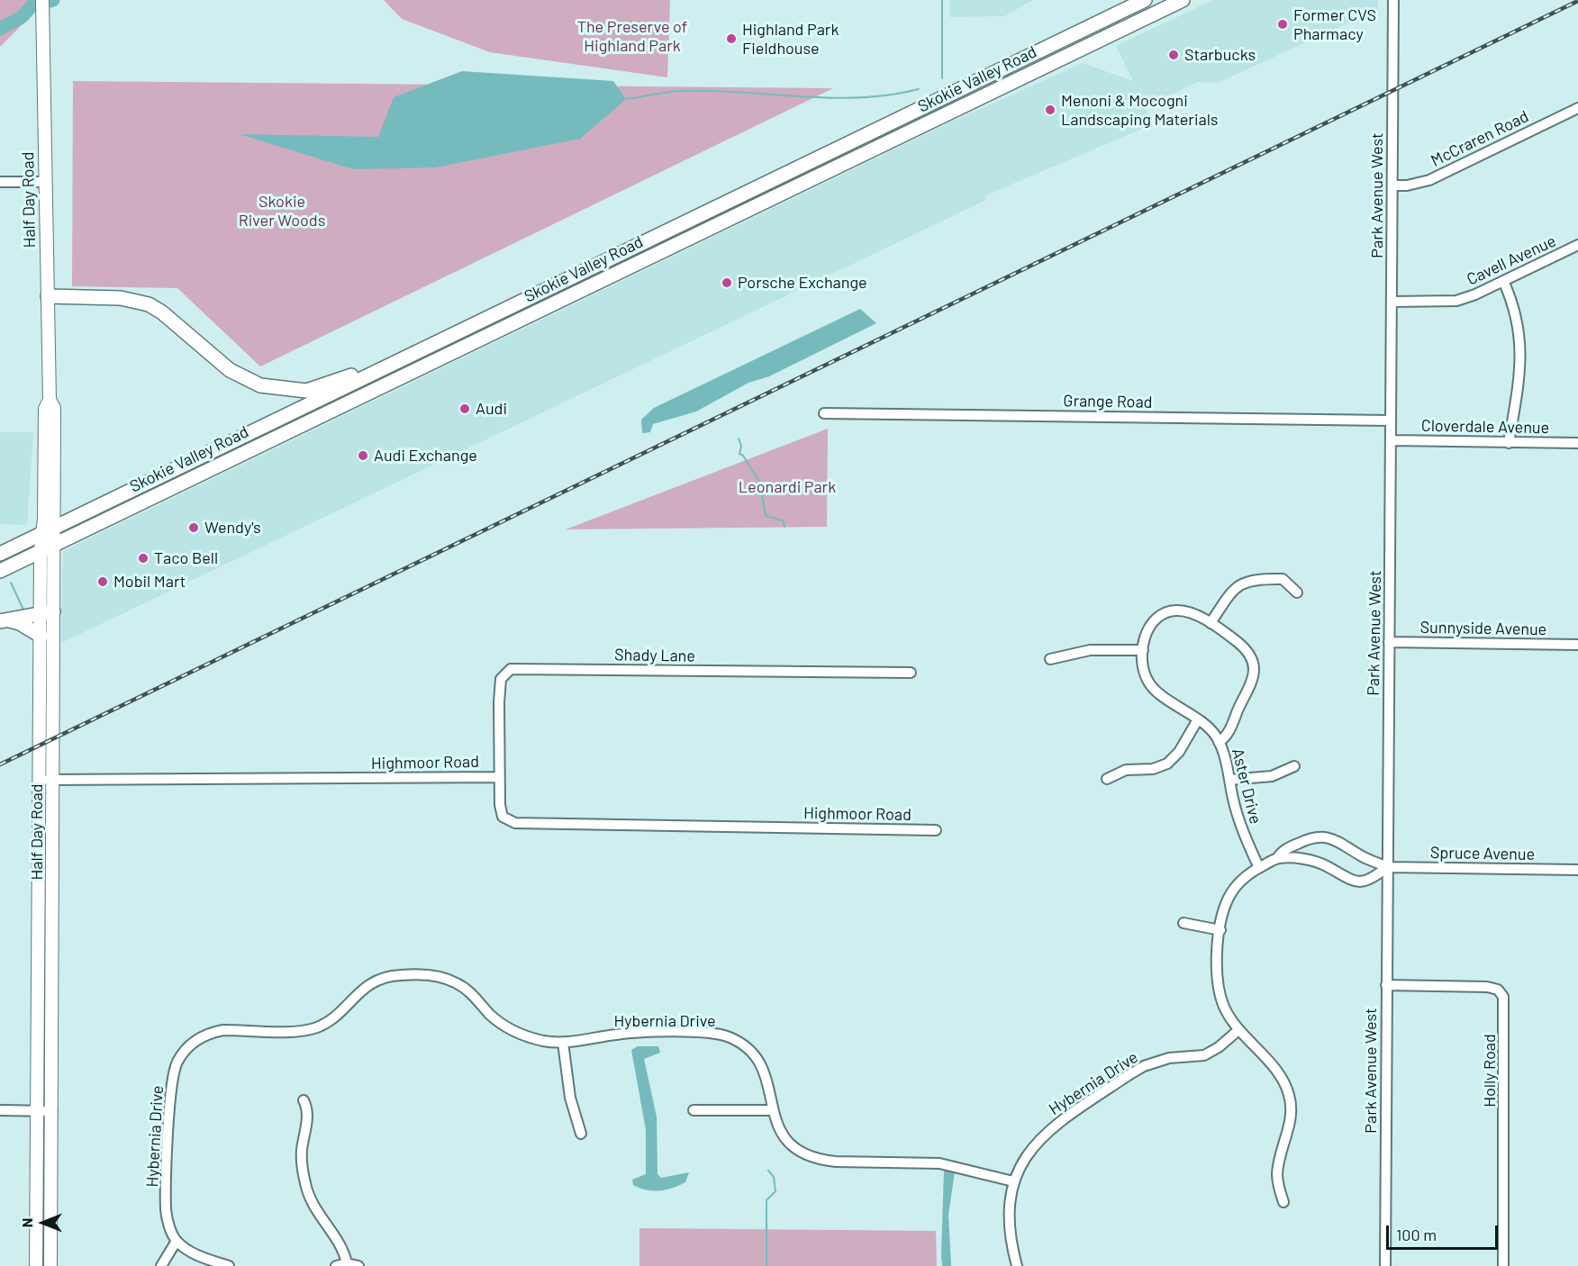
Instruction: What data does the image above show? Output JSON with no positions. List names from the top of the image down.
{
  "streets": {
    "highway": ["Skokie Valley Road"],
    "main road": ["Half Day Road"],
    "street": [
      "McCraren Road",
      "Park Avenue West",
      "Cavell Avenue",
      "Grange Road",
      "Cloverdale Avenue",
      "Sunnyside Avenue",
      "Shady Lane",
      "Highmoor Road",
      "Aster Drive",
      "Spruce Avenue",
      "Hybernia Drive",
      "Holly Road"
    ]
  },
  "crossings": [
    ["Skokie Valley Road", "Half Day Road"],
    ["McCraren Road", "Park Avenue West"],
    ["Park Avenue West", "Cavell Avenue"],
    ["Park Avenue West", "Grange Road"],
    ["Park Avenue West", "Cloverdale Avenue"],
    ["Park Avenue West", "Sunnyside Avenue"],
    ["Park Avenue West", "Spruce Avenue"],
    ["Park Avenue West", "Holly Road"],
    ["Half Day Road", "Highmoor Road"],
    ["Shady Lane", "Highmoor Road"]
  ],
  "parks": ["The Preserve of Highland Park", "Skokie River Woods", "Leonardi Park"],
  "places": [
    "Former CVS Pharmacy",
    "Highland Park Fieldhouse",
    "Starbucks",
    "Menoni & Mocogni Landscaping Materials",
    "Porsche Exchange",
    "Audi",
    "Audi Exchange",
    "Wendy's",
    "Taco Bell",
    "Mobil Mart"
  ],
  "scale_bar": "100 m",
  "north": "left"
}
